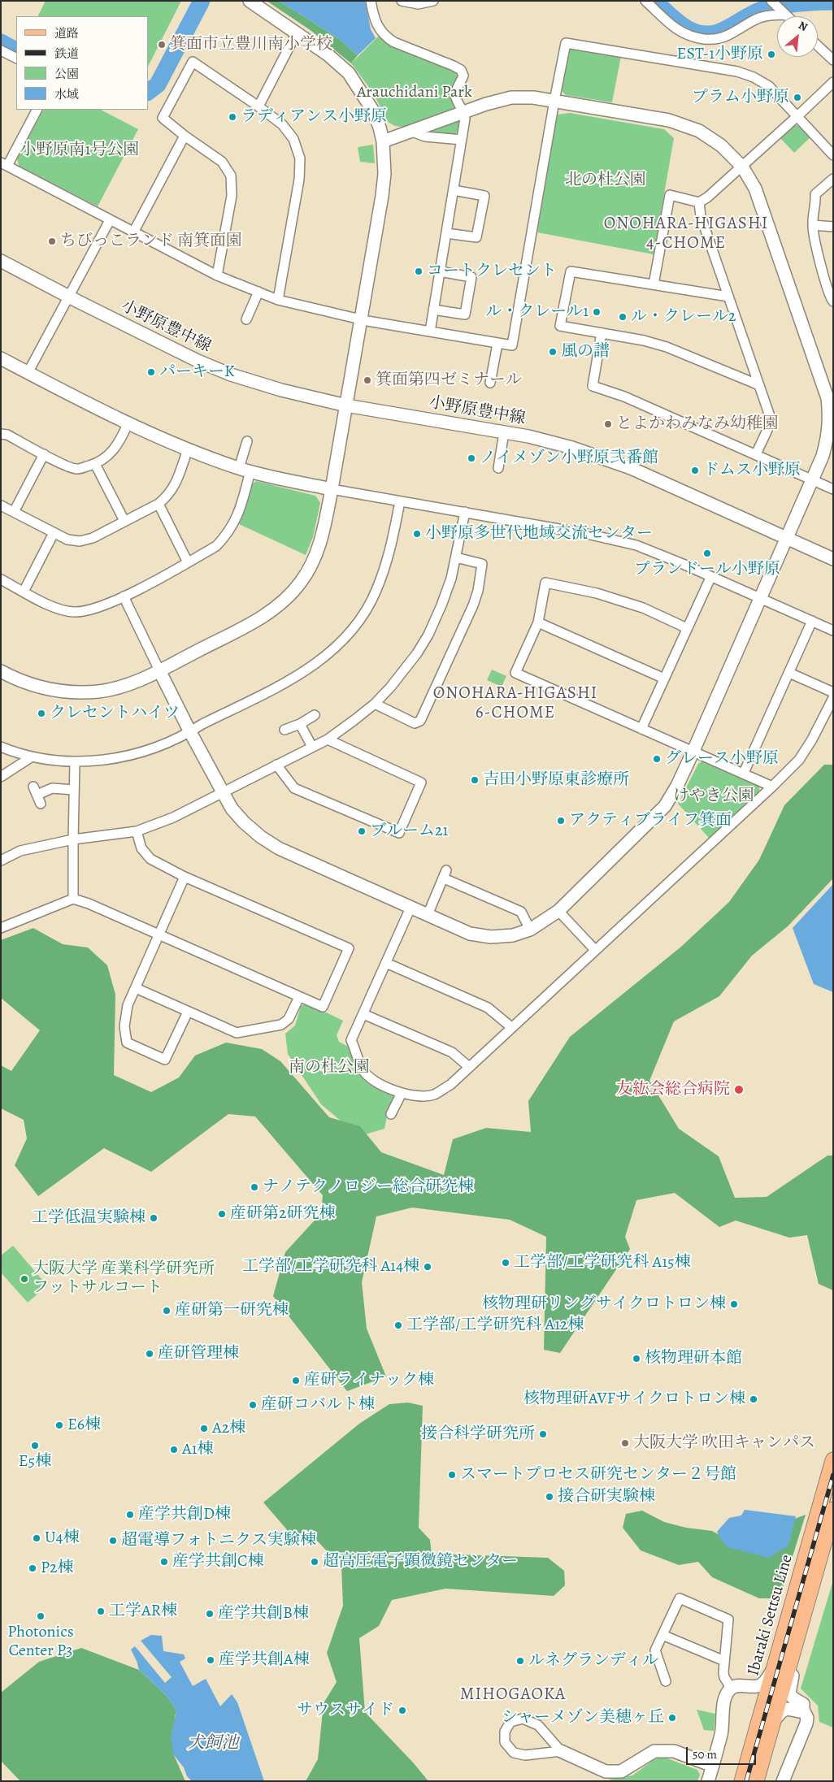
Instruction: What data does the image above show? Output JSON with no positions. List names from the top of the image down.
{
  "streets": {
    "main road": ["Ibaraki Settsu Line"],
    "street": ["小野原豊中線"]
  },
  "districts": ["ONOHARA-HIGASHI 4-CHOME", "ONOHARA-HIGASHI 6-CHOME", "MIHOGAOKA"],
  "water": ["犬飼池"],
  "parks": [
    "Arauchidani Park",
    "小野原南1号公園",
    "北の杜公園",
    "けやき公園",
    "南の杜公園"
  ],
  "places": [
    "箕面市立豊川南小学校",
    "EST-1小野原",
    "プラム小野原",
    "ラディアンス小野原",
    "ちびっこランド 南箕面園",
    "コートクレセント",
    "ル・クレール1",
    "ル・クレール2",
    "風の譜",
    "パーキーK",
    "箕面第四ゼミナール",
    "とよかわみなみ幼稚園",
    "ノイメゾン小野原弐番館",
    "ドムス小野原",
    "小野原多世代地域交流センター",
    "プランドール小野原",
    "クレセントハイツ",
    "グレース小野原",
    "吉田小野原東診療所",
    "アクティブライフ箕面",
    "ブルーム21",
    "友紘会総合病院",
    "ナノテクノロジー総合研究棟",
    "産研第2研究棟",
    "工学低温実験棟",
    "工学部/工学研究科 A15棟",
    "工学部/工学研究科 A14棟",
    "大阪大学 産業科学研究所 フットサルコート",
    "核物理研リングサイクロトロン棟",
    "産研第一研究棟",
    "工学部/工学研究科 A12棟",
    "産研管理棟",
    "核物理研本館",
    "産研ライナック棟",
    "核物理研AVFサイクロトロン棟",
    "産研コバルト棟",
    "E6棟",
    "A2棟",
    "接合科学研究所",
    "大阪大学 吹田キャンパス",
    "E5棟",
    "A1棟",
    "スマートプロセス研究センター２号館",
    "接合研実験棟",
    "産学共創D棟",
    "U4棟",
    "超電導フォトニクス実験棟",
    "産学共創C棟",
    "超高圧電子顕微鏡センター",
    "P2棟",
    "工学AR棟",
    "産学共創B棟",
    "Photonics Center P3",
    "産学共創A棟",
    "ルネグランディル",
    "サウスサイド",
    "シャーメゾン美穂ヶ丘"
  ],
  "legend": [
    "道路",
    "鉄道",
    "公園",
    "水域"
  ],
  "scale_bar": "50 m",
  "north": "top right"
}
